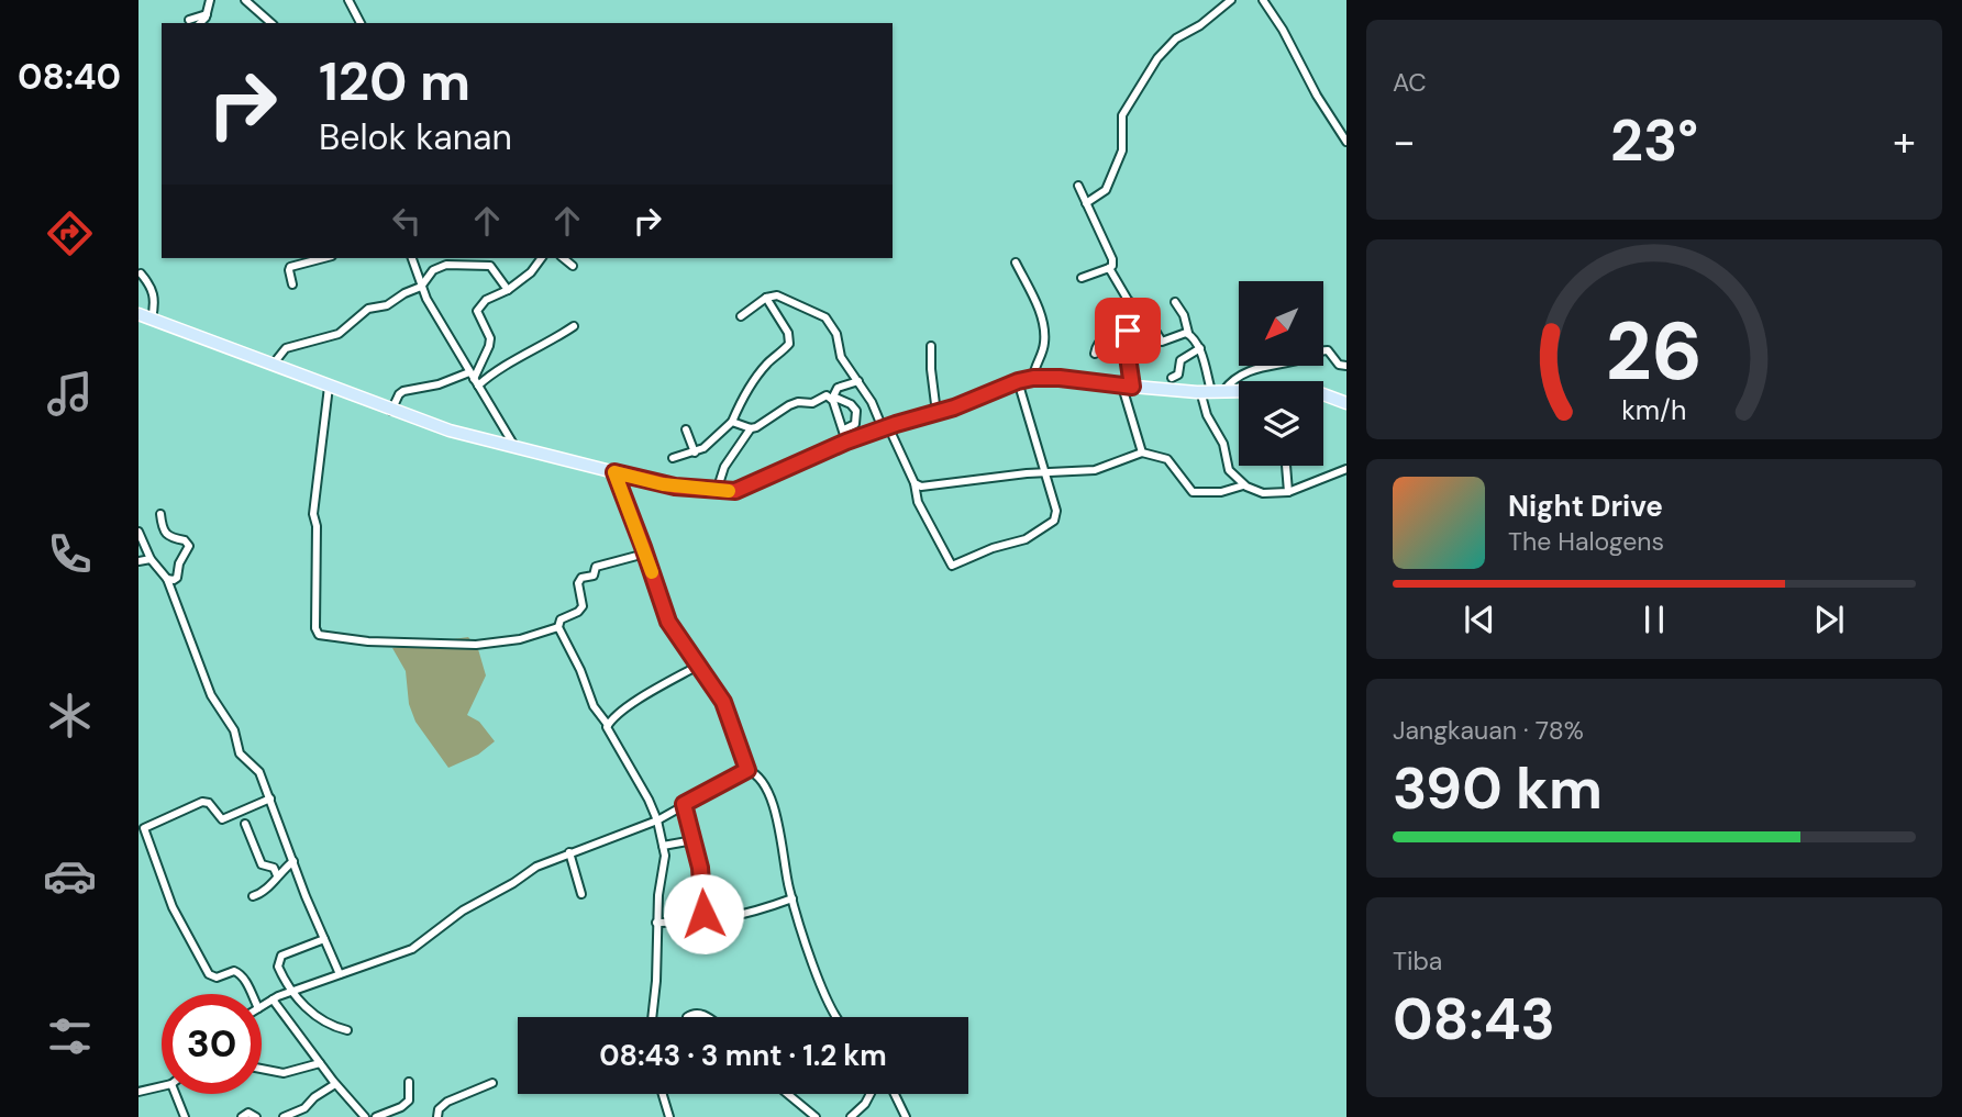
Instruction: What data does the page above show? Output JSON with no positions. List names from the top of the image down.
{
  "north": "bottom left",
  "page": {
    "tabs": "08:40",
    "tile": [
      "AC",
      ["Jangkauan · 78%", "390 km"],
      ["Tiba", "08:43"]
    ],
    "turn": ["120 m", "Belok kanan"],
    "heat": ["−", "23°", "+"],
    "song": ["Night Drive", "The Halogens"],
    "limit": "30",
    "trip": "08:43 · 3 mnt · 1.2 km",
    "gauge": ["26", "km/h"]
  }
}
